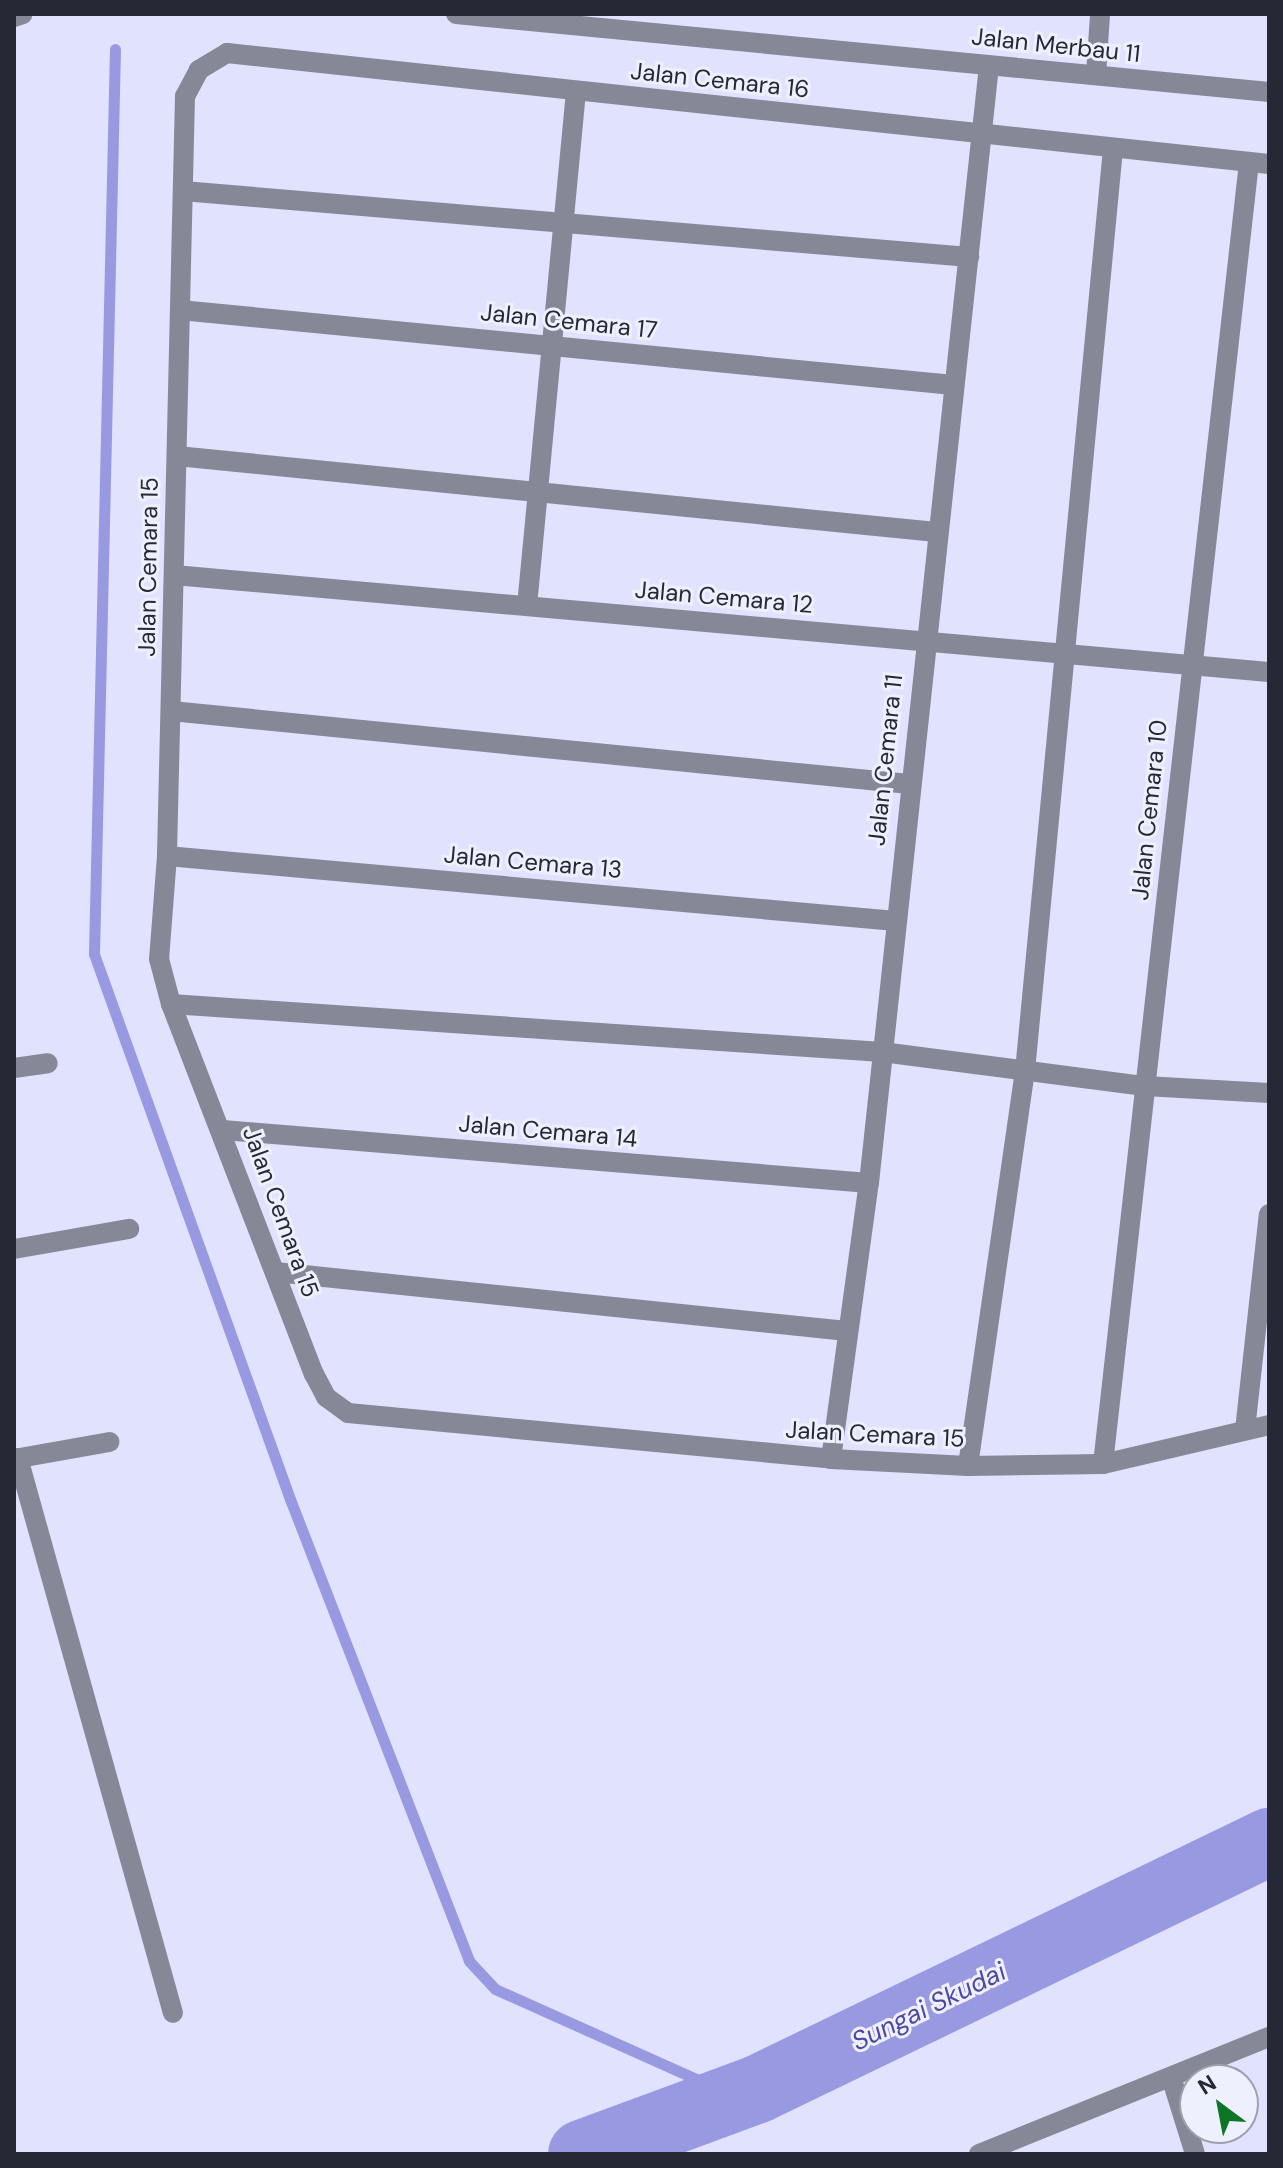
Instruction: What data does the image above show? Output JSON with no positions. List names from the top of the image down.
{
  "streets": {
    "street": [
      "Jalan Merbau 11",
      "Jalan Cemara 16",
      "Jalan Cemara 17",
      "Jalan Cemara 15",
      "Jalan Cemara 12",
      "Jalan Cemara 11",
      "Jalan Cemara 10",
      "Jalan Cemara 13",
      "Jalan Cemara 14"
    ]
  },
  "crossings": [
    ["Jalan Merbau 11", "Jalan Cemara 11"],
    ["Jalan Cemara 16", "Jalan Cemara 15"],
    ["Jalan Cemara 16", "Jalan Cemara 11"],
    ["Jalan Cemara 16", "Jalan Cemara 10"],
    ["Jalan Cemara 17", "Jalan Cemara 15"],
    ["Jalan Cemara 17", "Jalan Cemara 11"],
    ["Jalan Cemara 15", "Jalan Cemara 12"],
    ["Jalan Cemara 15", "Jalan Cemara 11"],
    ["Jalan Cemara 15", "Jalan Cemara 10"],
    ["Jalan Cemara 15", "Jalan Cemara 13"],
    ["Jalan Cemara 15", "Jalan Cemara 14"],
    ["Jalan Cemara 12", "Jalan Cemara 11"],
    ["Jalan Cemara 12", "Jalan Cemara 10"],
    ["Jalan Cemara 11", "Jalan Cemara 13"],
    ["Jalan Cemara 11", "Jalan Cemara 14"]
  ],
  "water": ["Sungai Skudai"],
  "north": "top left"
}
